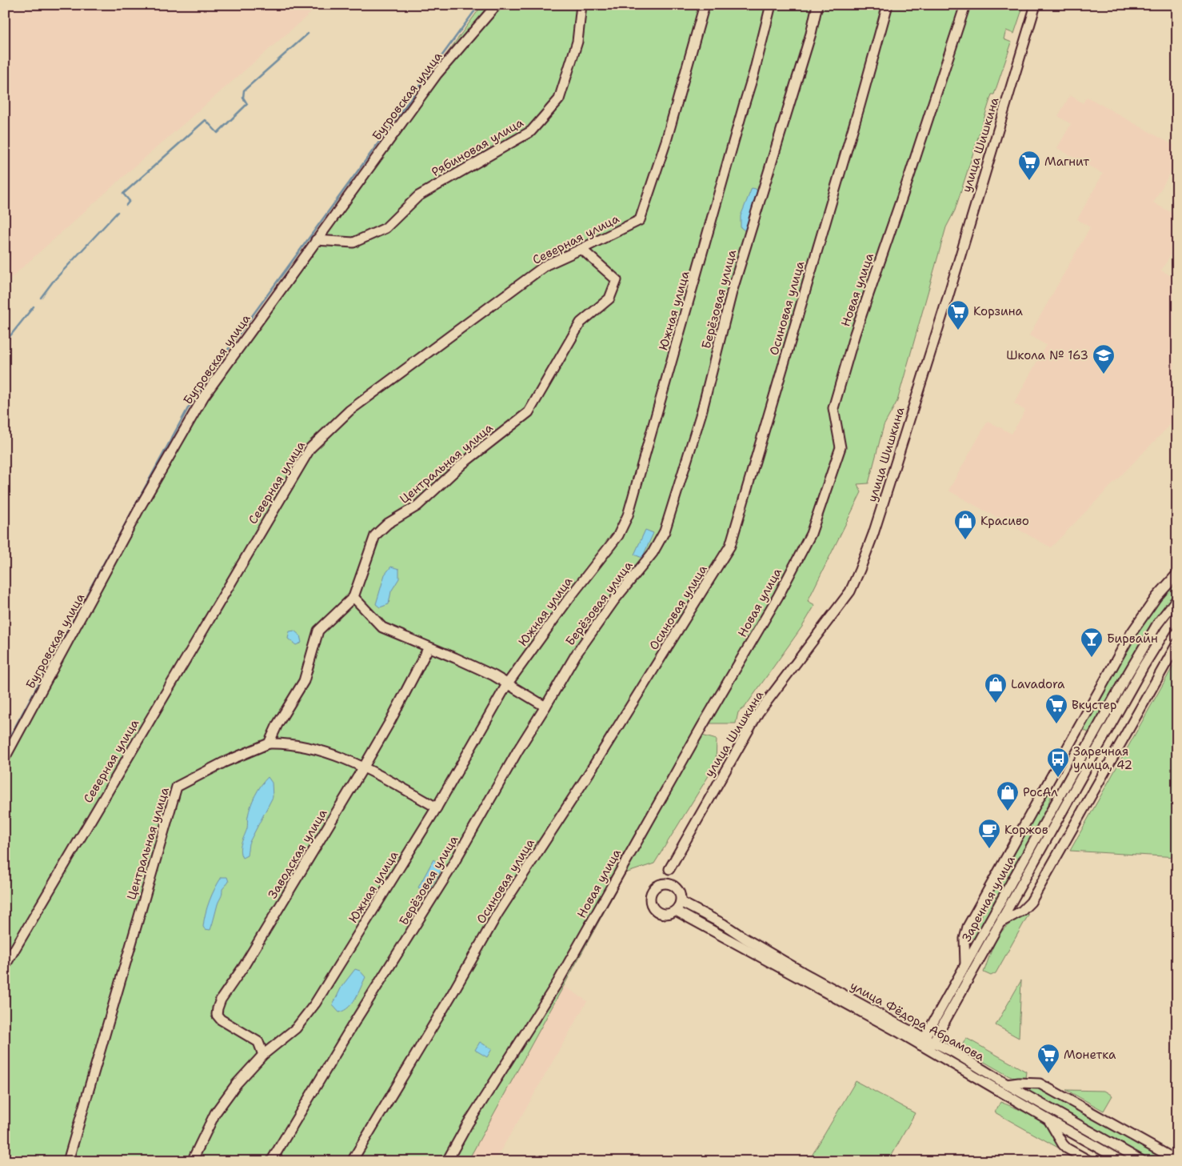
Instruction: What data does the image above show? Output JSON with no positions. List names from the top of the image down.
{
  "streets": {
    "street": [
      "Бугровская улица",
      "улица Шишкина",
      "Рябиновая улица",
      "Северная улица",
      "Новая улица",
      "Берёзовая улица",
      "Осиновая улица",
      "Южная улица",
      "Центральная улица",
      "Заводская улица",
      "Заречная улица",
      "улица Фёдора Абрамова"
    ]
  },
  "crossings": [
    ["Бугровская улица", "Рябиновая улица"],
    ["Северная улица", "Центральная улица"],
    ["Южная улица", "Заводская улица"],
    ["Заречная улица", "улица Фёдора Абрамова"]
  ],
  "places": {
    "supermarket": [
      "Магнит",
      "Корзина",
      "Вкустер",
      "Монетка"
    ],
    "school or university": ["Школа № 163"],
    "shop": ["Красиво", "Lavadora", "РосАл"],
    "bar": ["Бирвайн"],
    "bus stop": ["Заречная улица, 42"],
    "cafe": ["Коржов"]
  }
}
